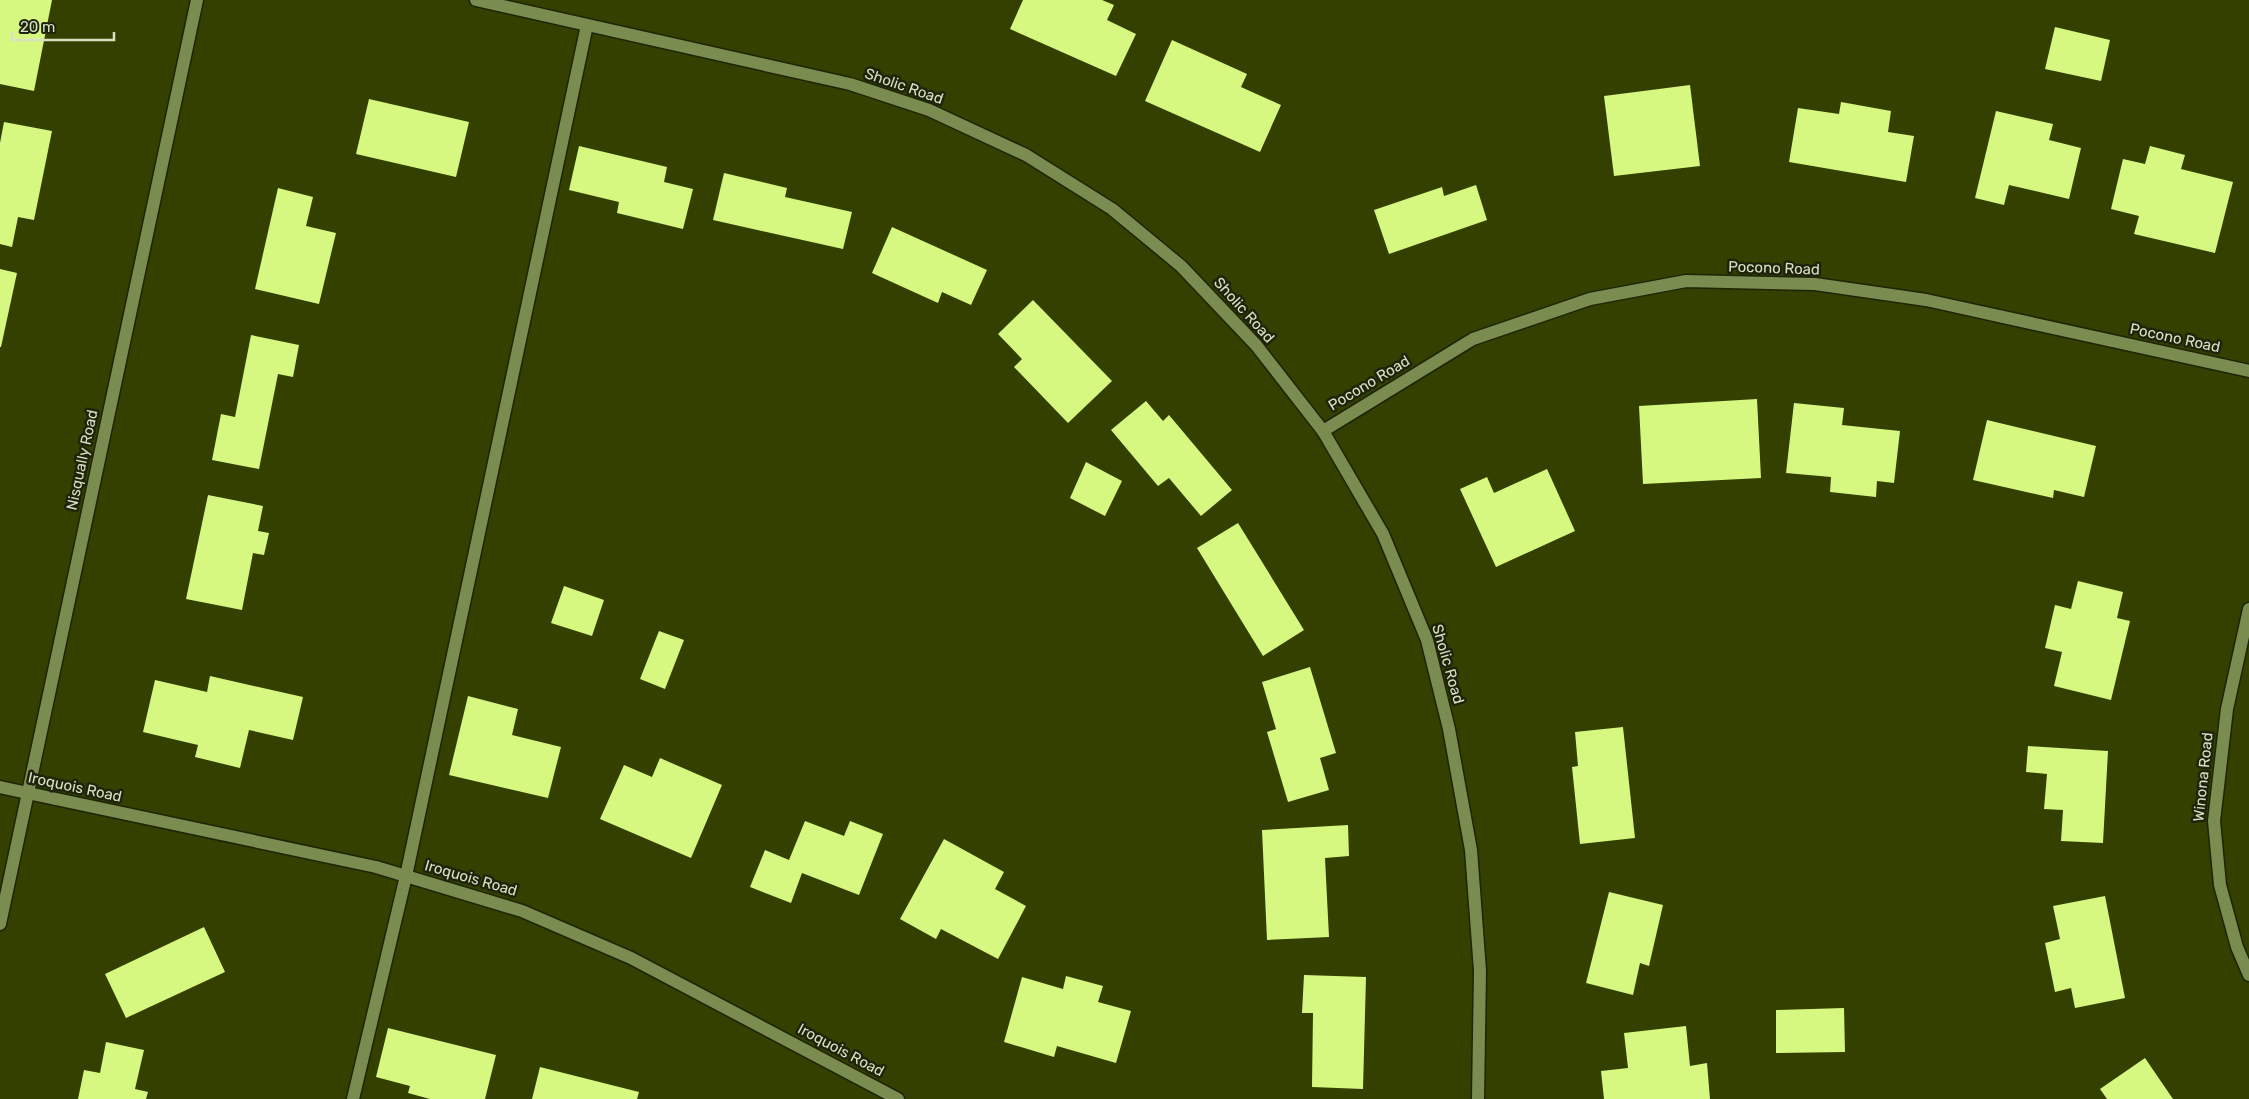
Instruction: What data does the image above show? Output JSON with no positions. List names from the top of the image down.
{
  "streets": {
    "street": [
      "Sholic Road",
      "Pocono Road",
      "Nisqually Road",
      "Winona Road",
      "Iroquois Road"
    ]
  },
  "crossings": [
    ["Sholic Road", "Pocono Road"],
    ["Nisqually Road", "Iroquois Road"]
  ],
  "scale_bar": "20 m"
}
